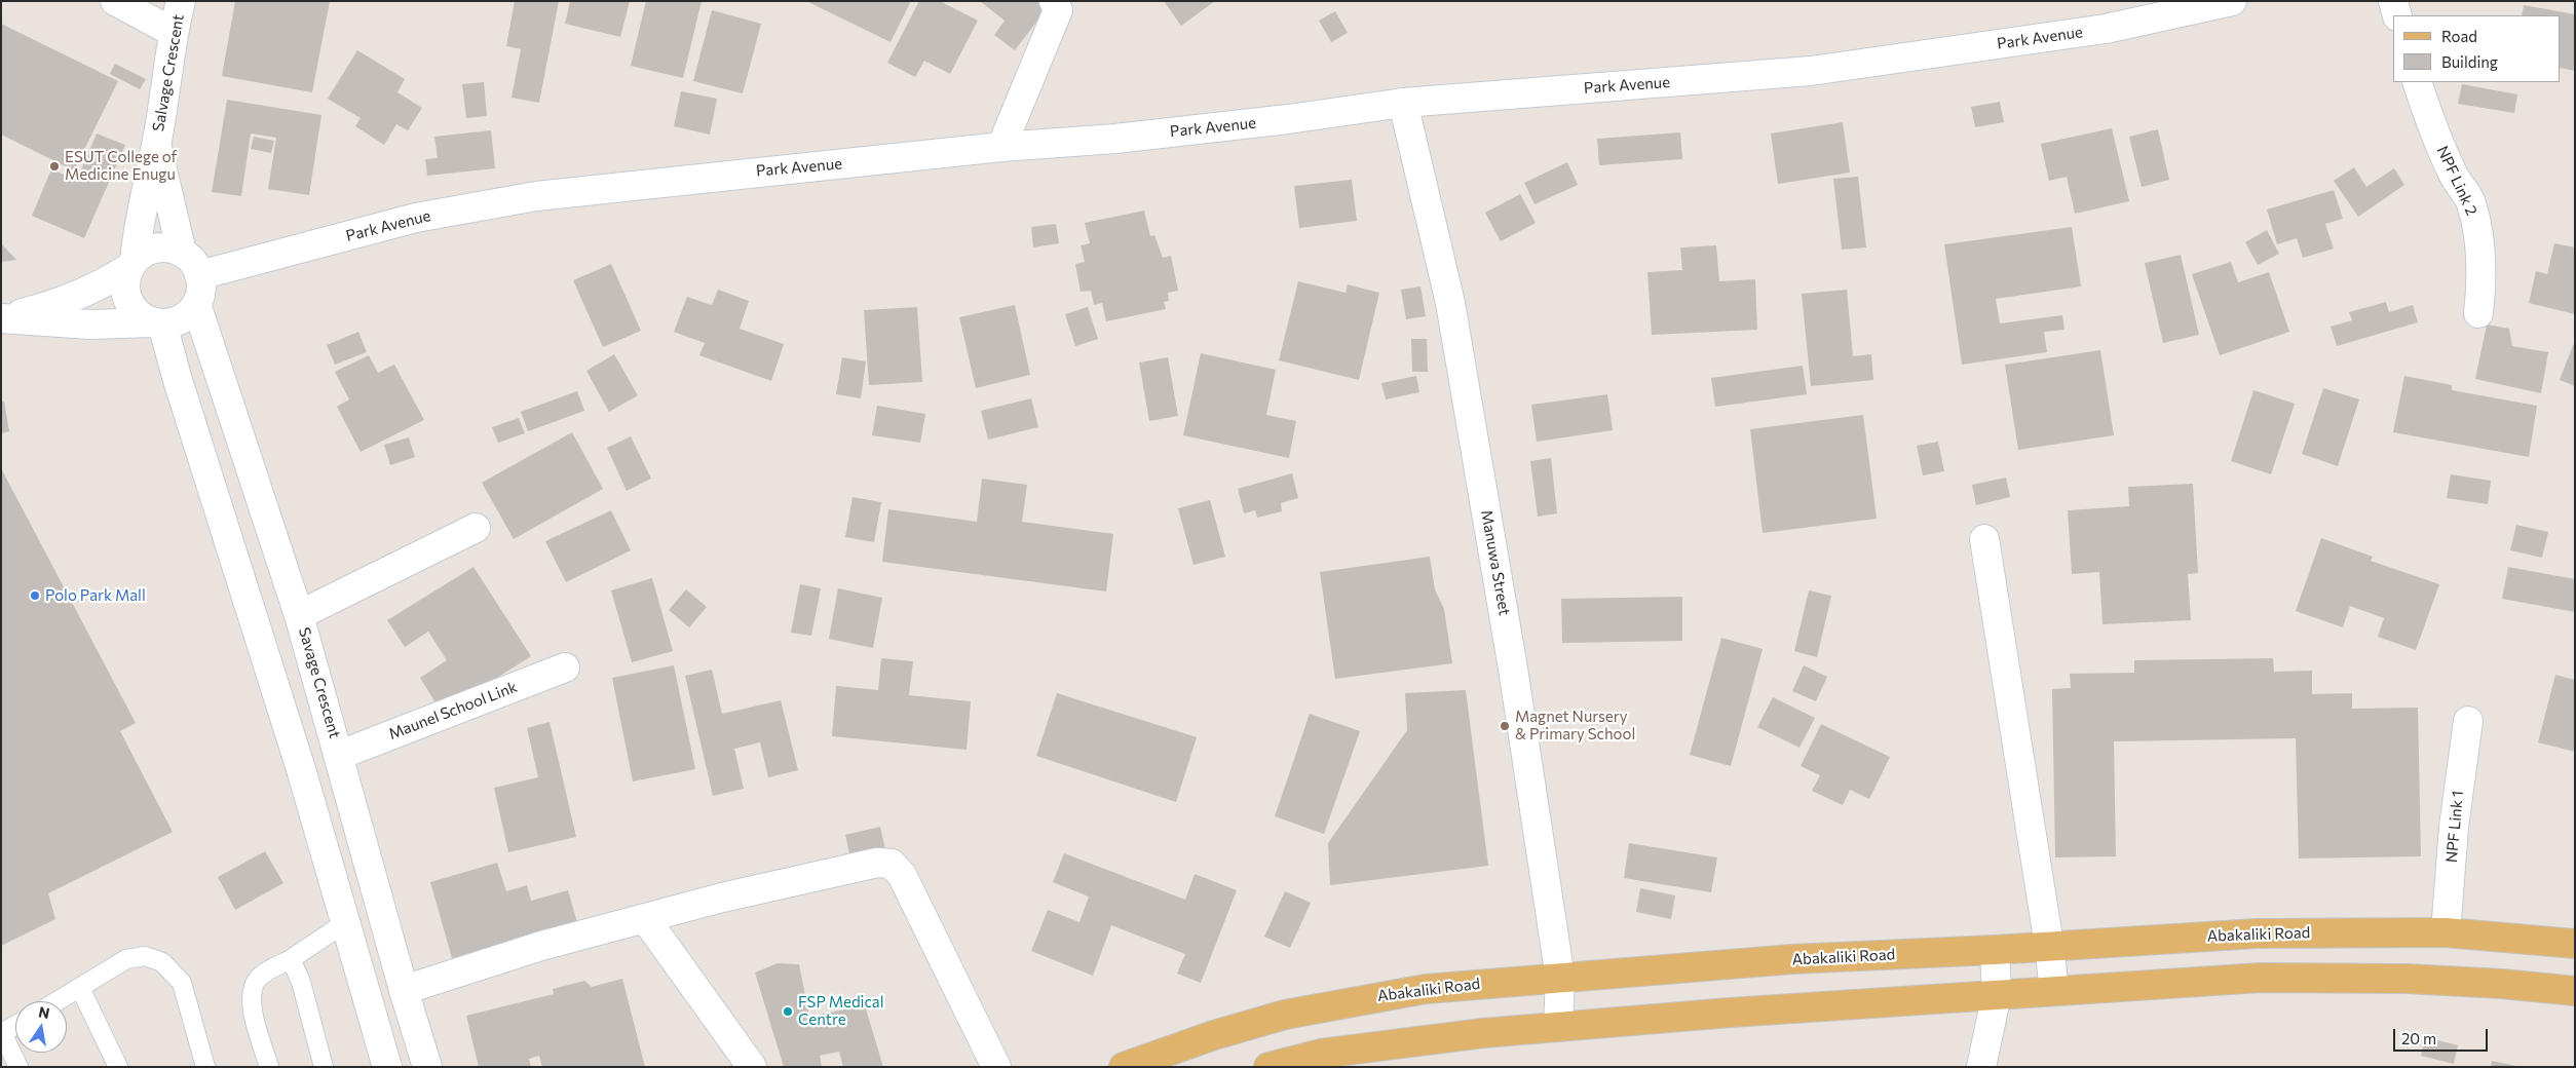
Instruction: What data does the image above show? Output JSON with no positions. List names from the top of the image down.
{
  "streets": {
    "main road": ["Abakaliki Road"],
    "street": [
      "Park Avenue",
      "Salvage Crescent",
      "NPF Link 2",
      "Manuwa Street",
      "Savage Crescent",
      "Maunel School Link",
      "NPF Link 1"
    ]
  },
  "crossings": [
    ["Park Avenue", "Salvage Crescent"],
    ["Park Avenue", "Manuwa Street"],
    ["Park Avenue", "Savage Crescent"],
    ["Salvage Crescent", "Savage Crescent"],
    ["Manuwa Street", "Abakaliki Road"],
    ["Savage Crescent", "Maunel School Link"],
    ["NPF Link 1", "Abakaliki Road"]
  ],
  "places": [
    "ESUT College of Medicine Enugu",
    "Polo Park Mall",
    "Magnet Nursery & Primary School",
    "FSP Medical Centre"
  ],
  "legend": ["Road", "Building"],
  "scale_bar": "20 m",
  "north": "top"
}
